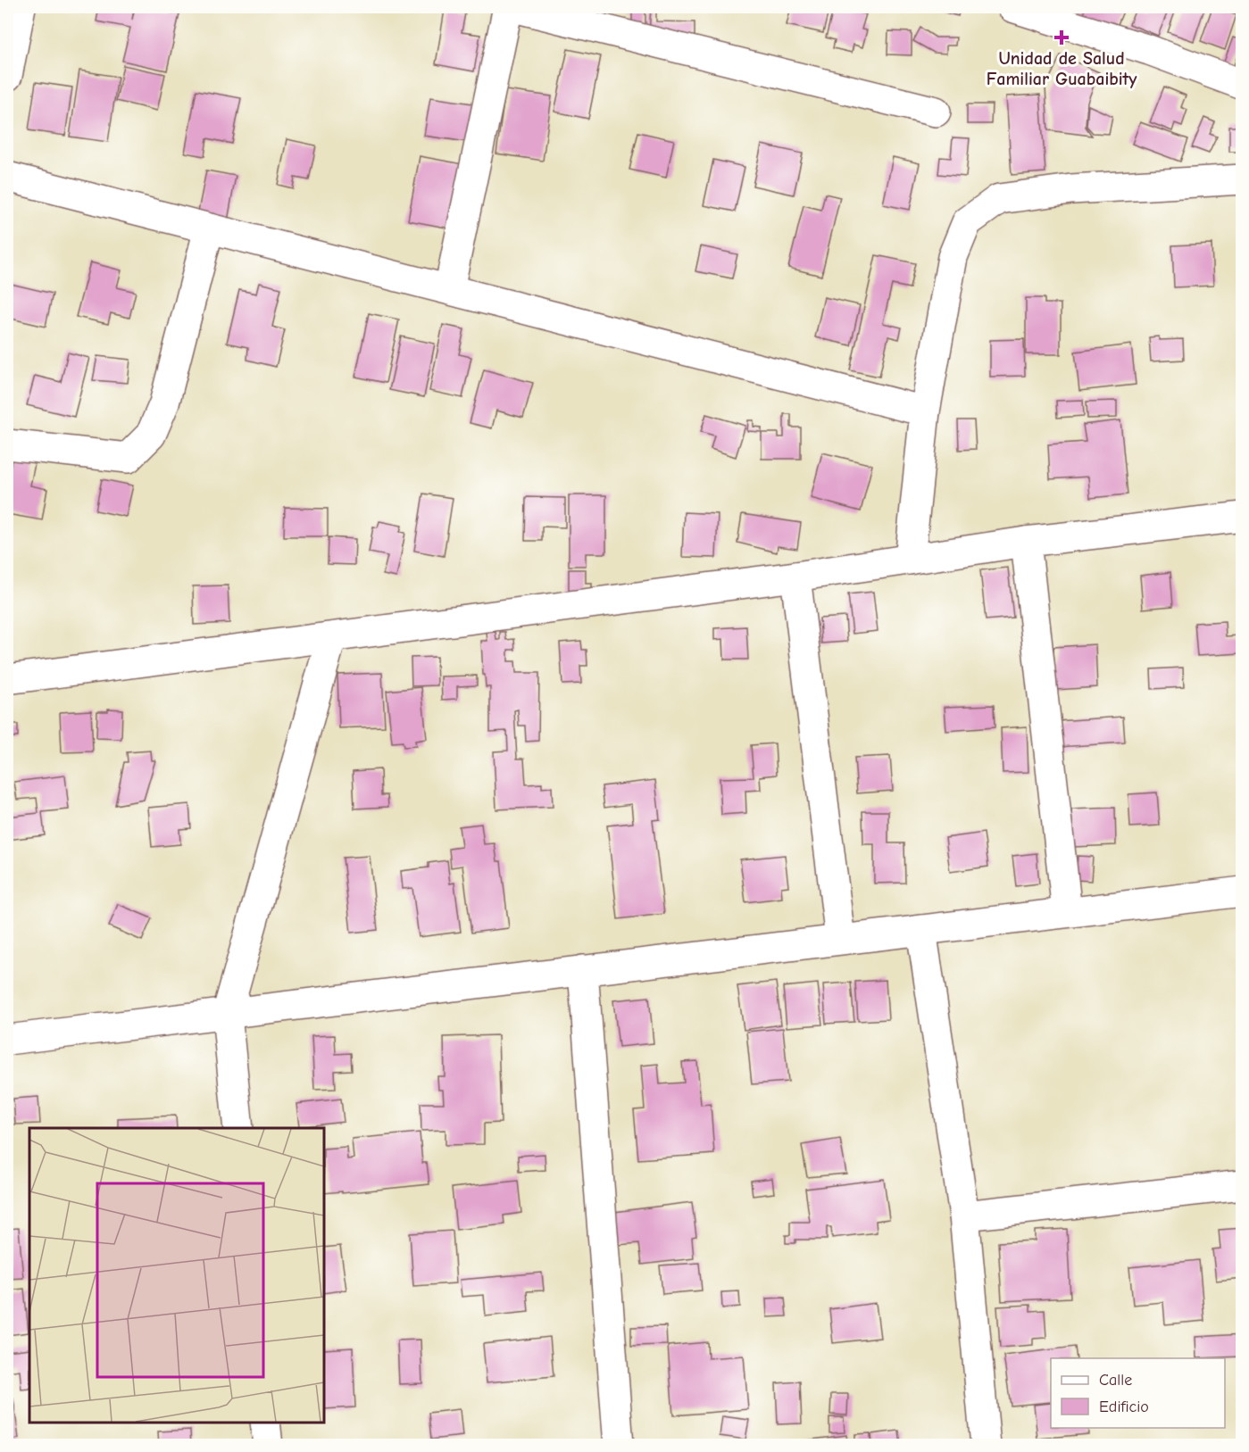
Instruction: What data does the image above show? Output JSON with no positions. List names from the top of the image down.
{
  "places": {
    "health": ["Unidad de Salud Familiar Guabaibity"]
  },
  "legend": ["Calle", "Edificio"]
}
